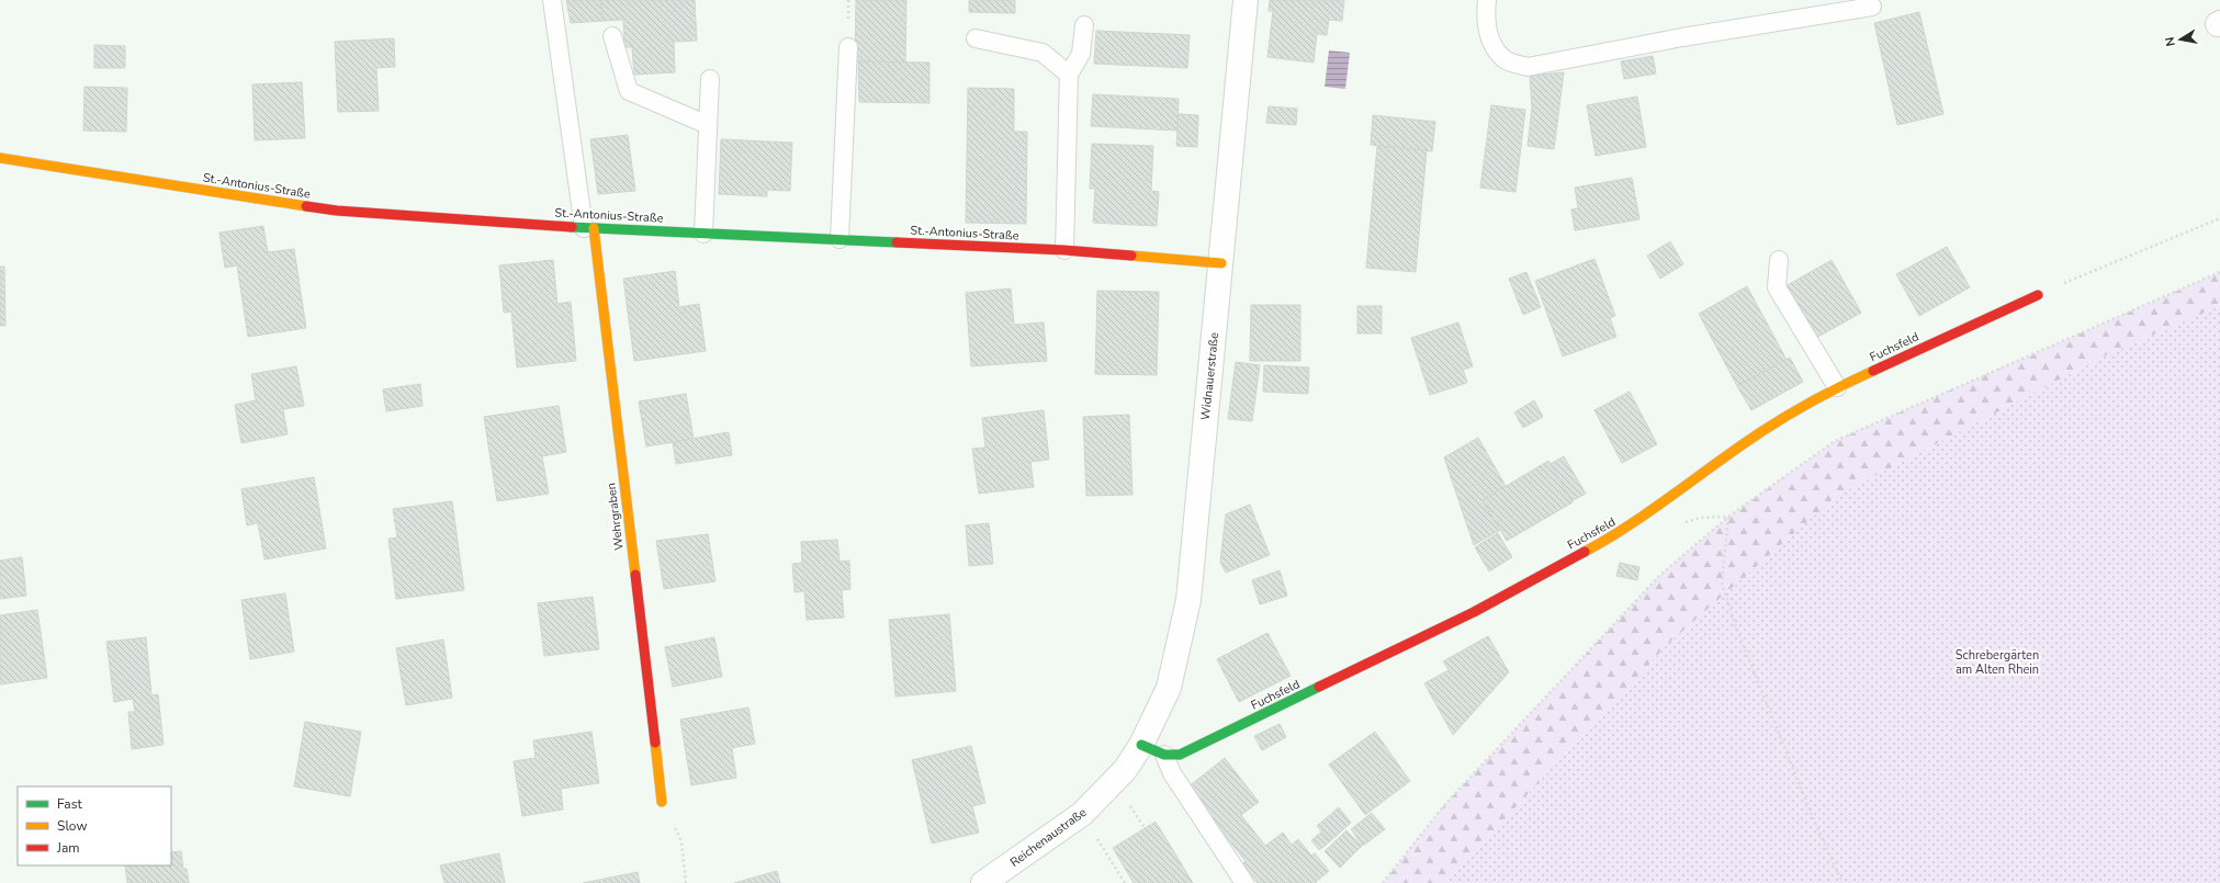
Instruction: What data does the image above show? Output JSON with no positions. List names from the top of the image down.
{
  "streets": {
    "street": [
      "St.-Antonius-Straße",
      "Fuchsfeld",
      "Widnauerstraße",
      "Wehrgraben",
      "Reichenaustraße"
    ]
  },
  "crossings": [
    ["St.-Antonius-Straße", "Widnauerstraße"],
    ["St.-Antonius-Straße", "Wehrgraben"],
    ["Widnauerstraße", "Reichenaustraße"]
  ],
  "parks": ["Schrebergärten am Alten Rhein"],
  "legend": ["Fast", "Slow", "Jam"],
  "north": "left"
}
